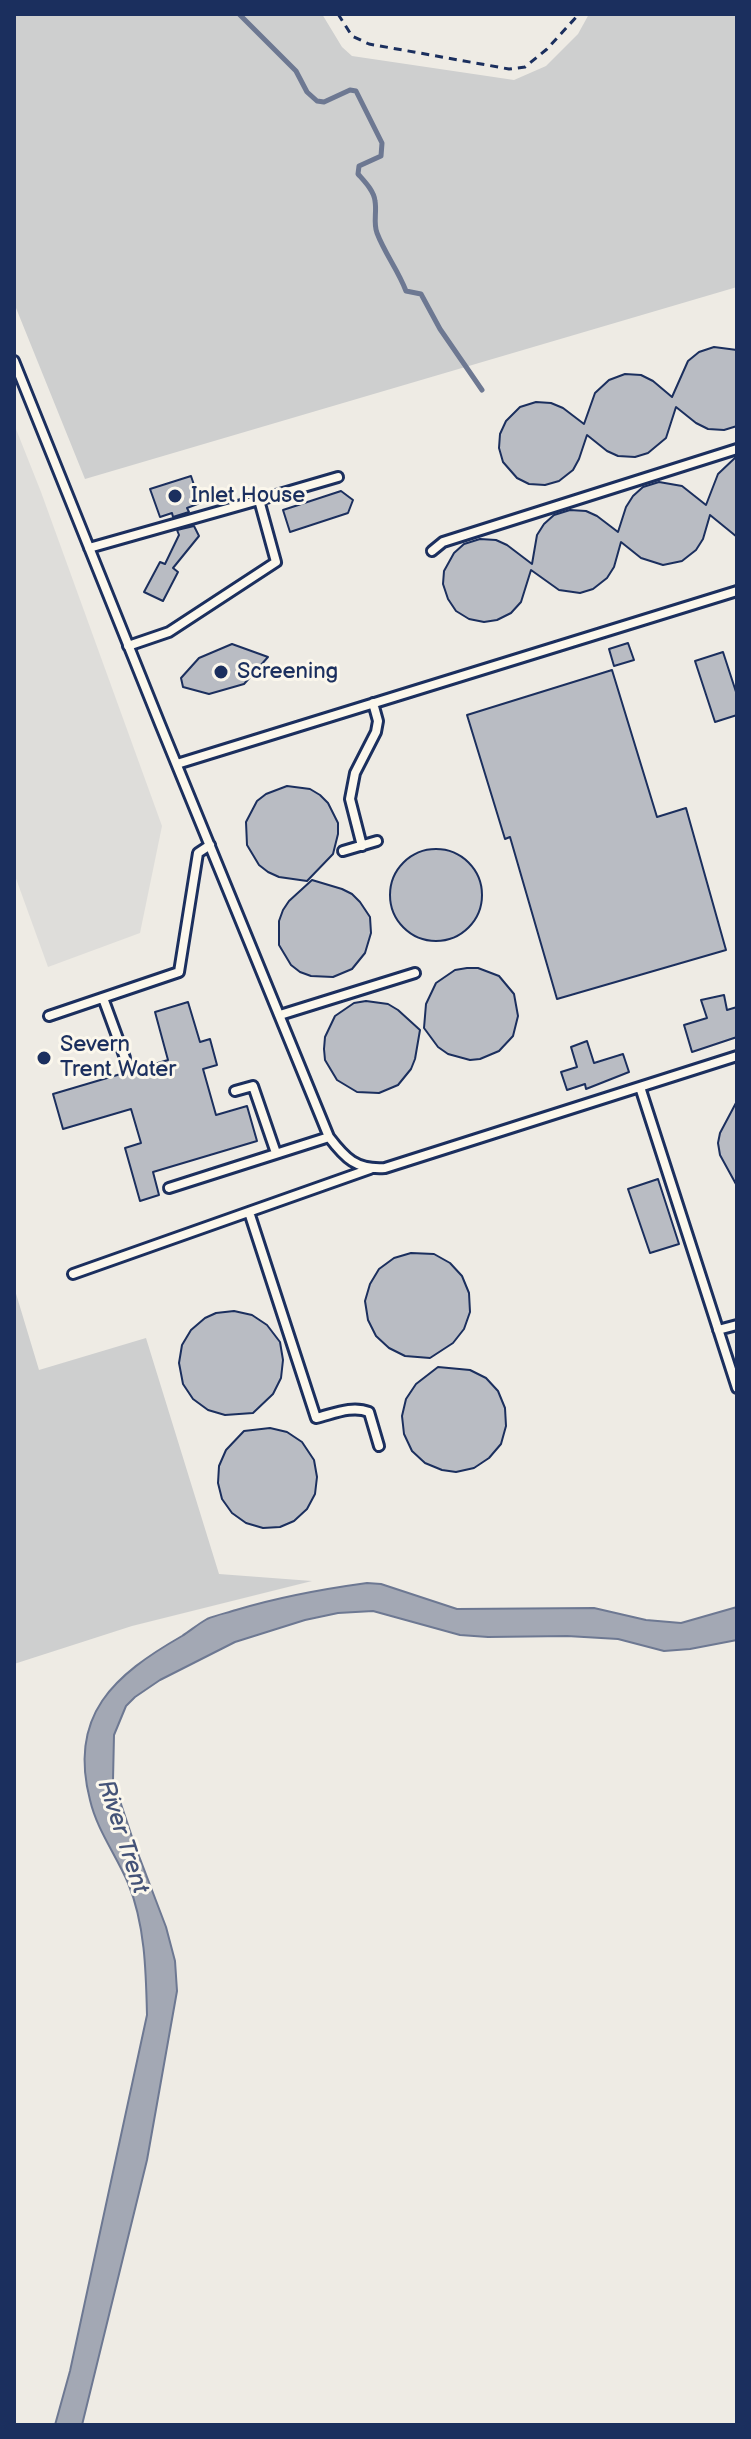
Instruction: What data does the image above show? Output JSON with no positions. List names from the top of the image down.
{
  "water": ["River Trent"],
  "places": ["Inlet House", "Screening", "Severn Trent Water"]
}
